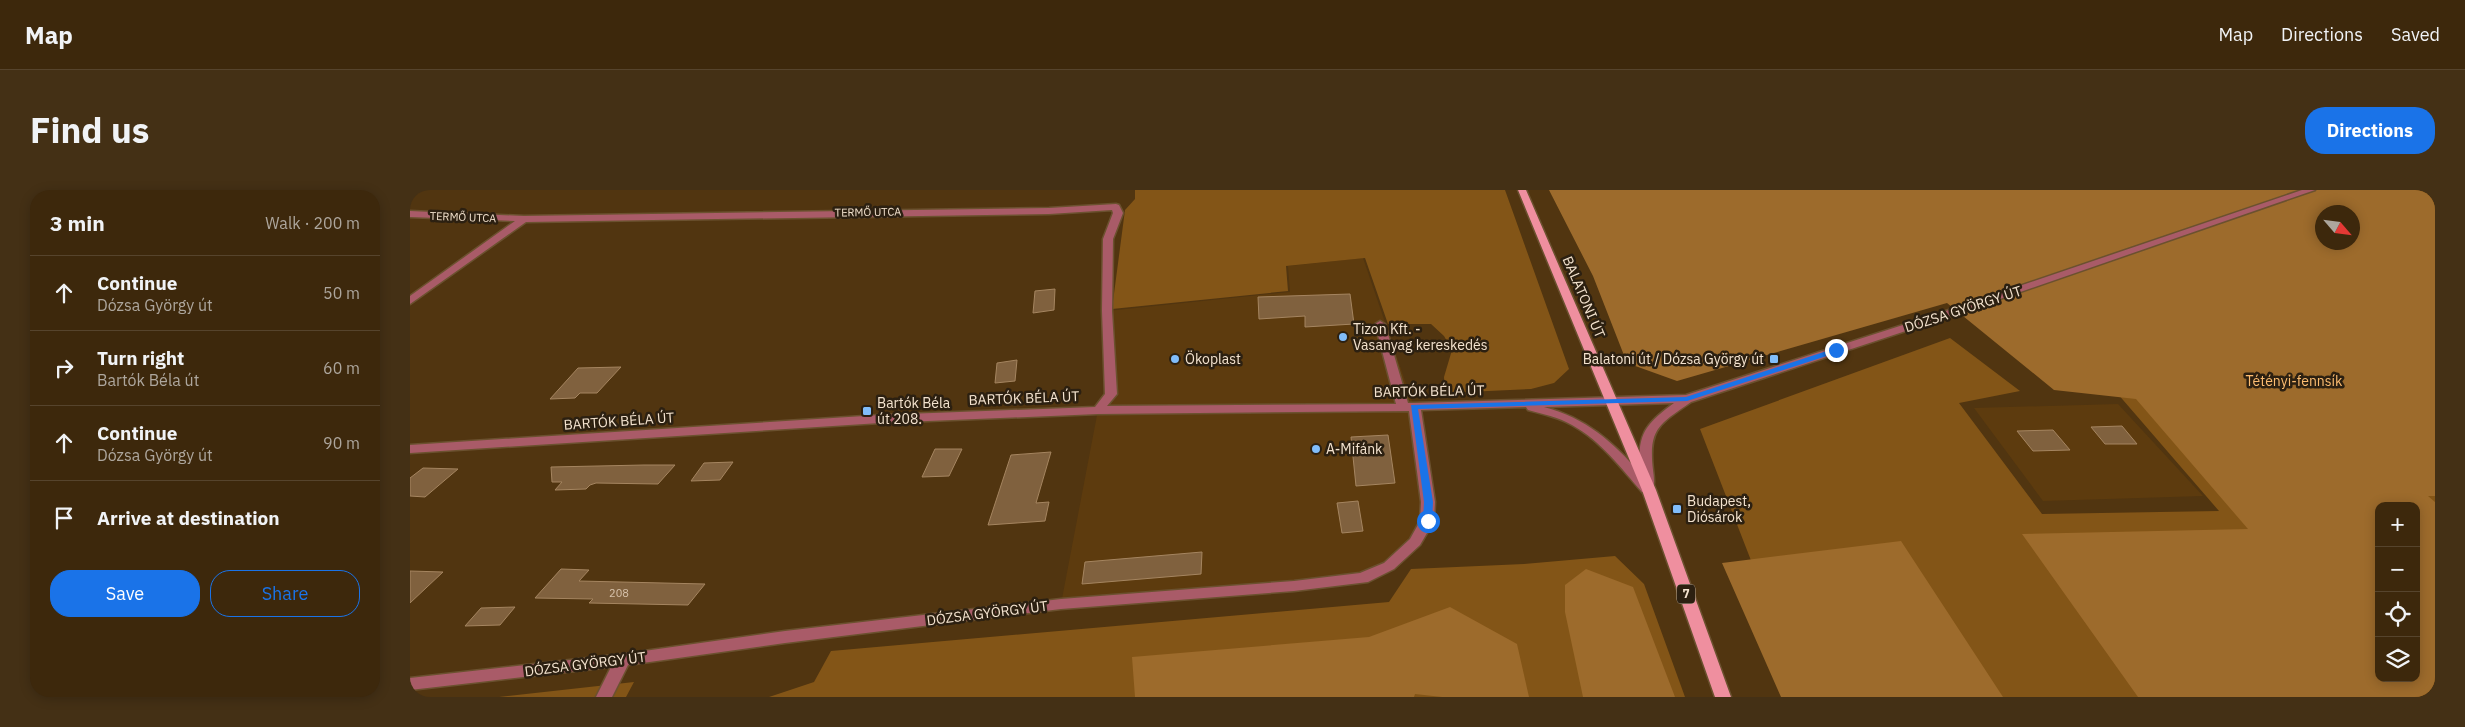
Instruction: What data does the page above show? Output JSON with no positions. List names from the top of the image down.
{
  "streets": {
    "main road": ["BALATONI ÚT", "7"],
    "street": ["TERMŐ UTCA", "DÓZSA GYÖRGY ÚT", "BARTÓK BÉLA ÚT"]
  },
  "crossings": [
    ["TERMŐ UTCA", "BARTÓK BÉLA ÚT"],
    ["BALATONI ÚT", "DÓZSA GYÖRGY ÚT"],
    ["BALATONI ÚT", "BARTÓK BÉLA ÚT"],
    ["DÓZSA GYÖRGY ÚT", "BARTÓK BÉLA ÚT"]
  ],
  "parks": ["Tétényi-fennsík"],
  "places": {
    "other": ["Tizon Kft. - Vasanyag kereskedés", "Ökoplast", "A-Mifánk"],
    "transit": ["Balatoni út / Dózsa György út", "Bartók Béla út 208.", "Budapest, Diósárok"]
  },
  "house_numbers": ["208"],
  "north": "bottom right",
  "page": {
    "header": "Map",
    "nav": ["Map", "Directions", "Saved"],
    "title": "Find us",
    "buttons": [
      "Directions",
      ["Save", "Share"]
    ],
    "heading": ["3 min", "Walk · 200 m"],
    "list": [
      ["Continue", "Dózsa György út", "50 m"],
      ["Turn right", "Bartók Béla út", "60 m"],
      ["Continue", "Dózsa György út", "90 m"],
      "Arrive at destination"
    ],
    "map_buttons": ["+", "−"]
  }
}
